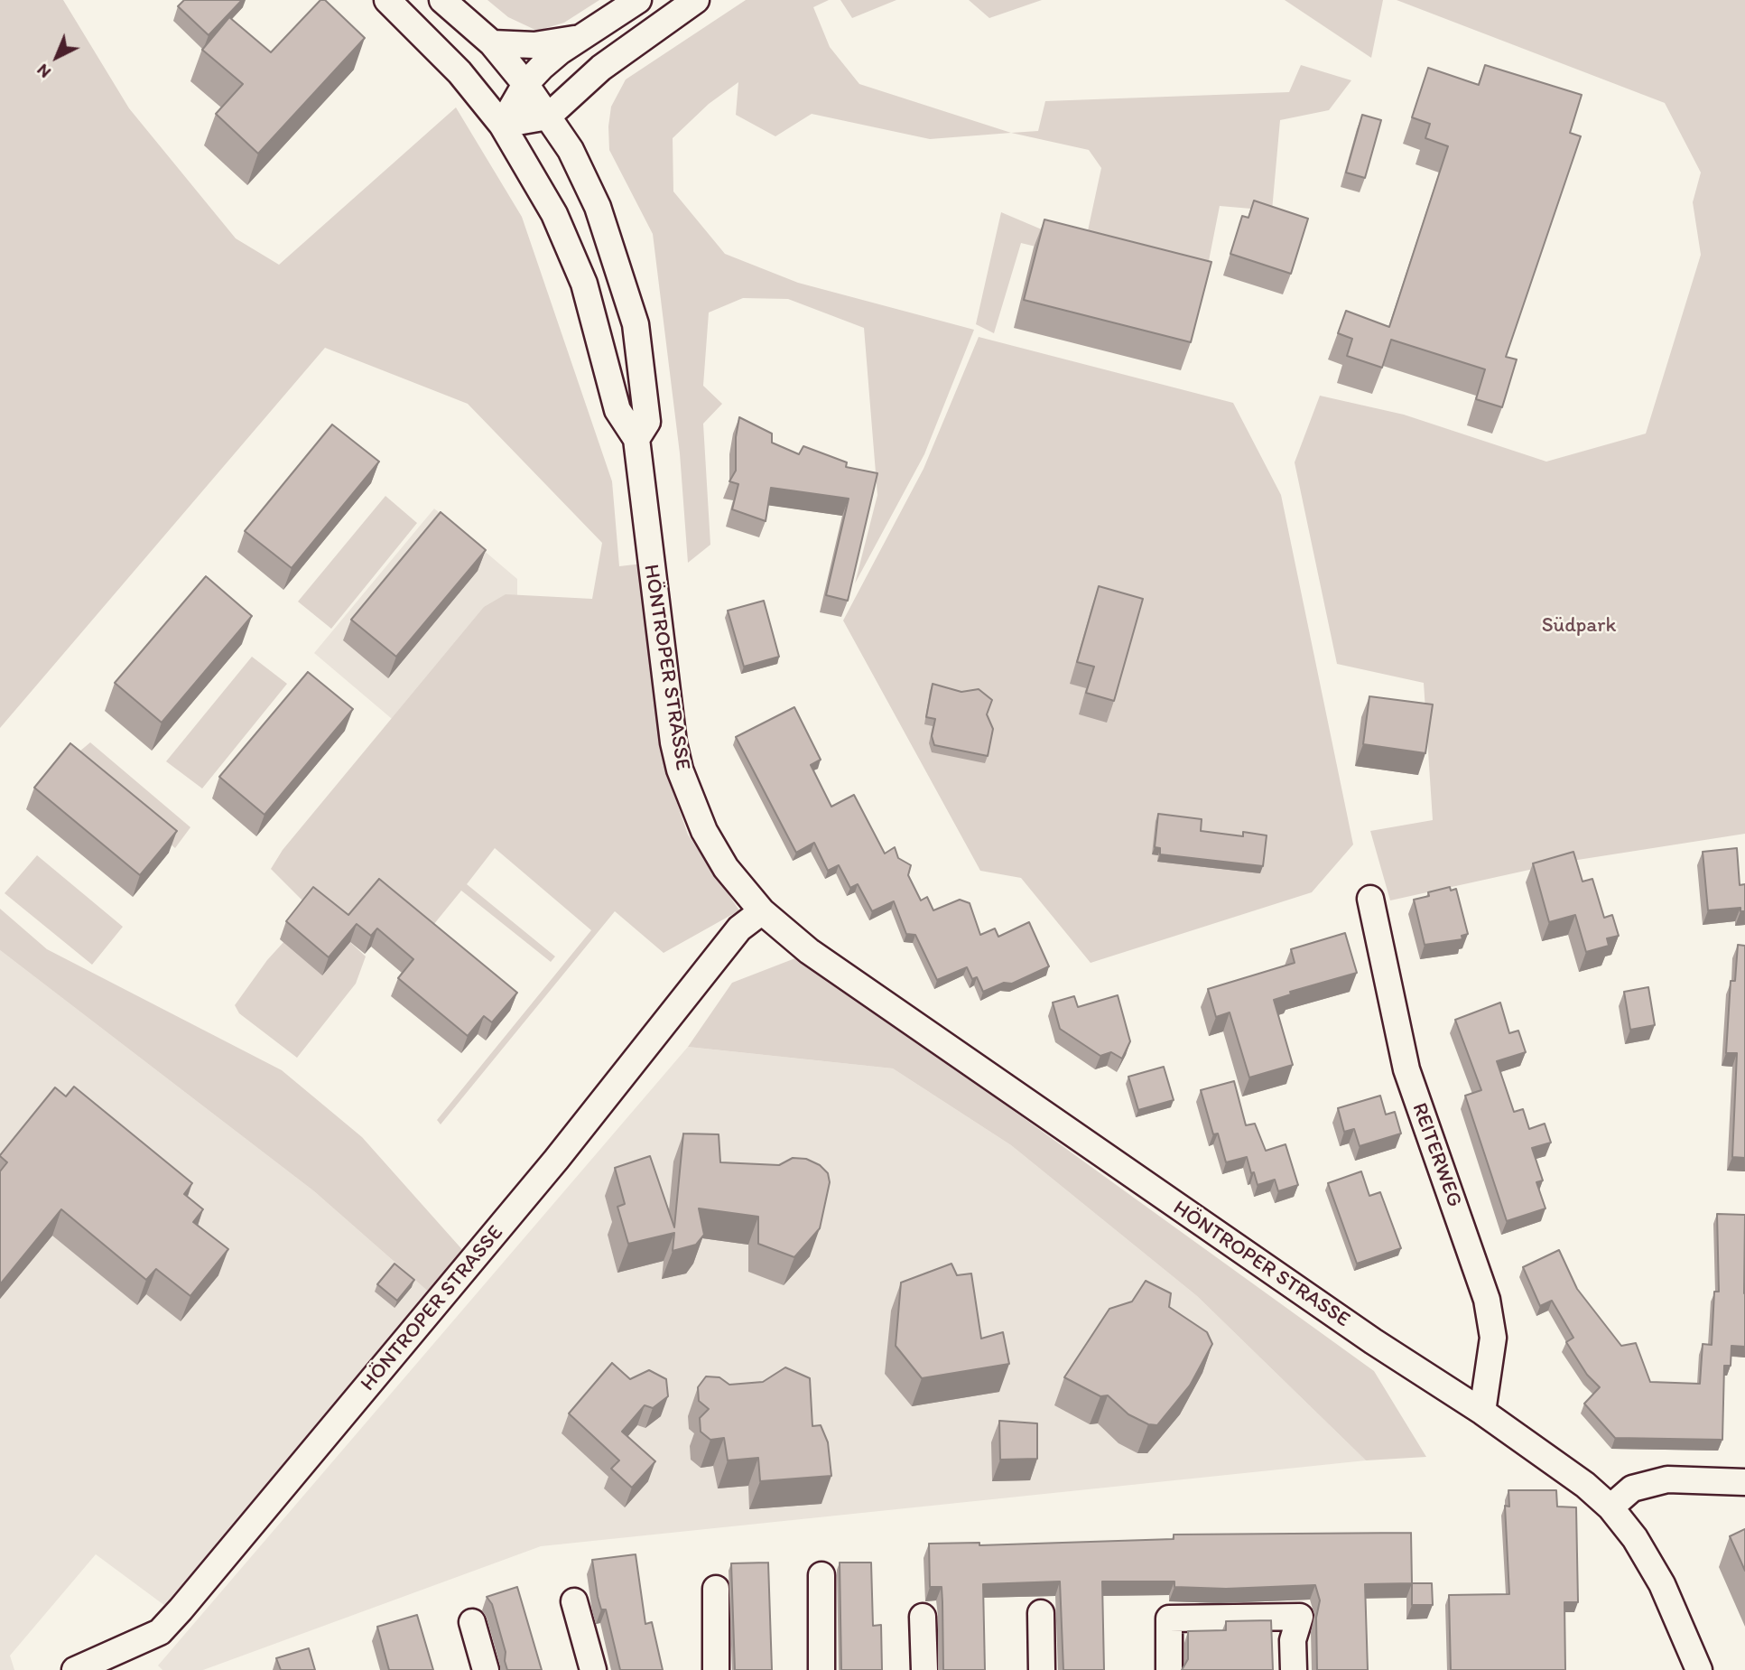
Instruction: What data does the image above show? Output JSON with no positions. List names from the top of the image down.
{
  "streets": {
    "street": ["HÖNTROPER STRASSE", "REITERWEG"]
  },
  "crossings": [
    ["HÖNTROPER STRASSE", "REITERWEG"]
  ],
  "parks": ["Südpark"],
  "north": "bottom left"
}
